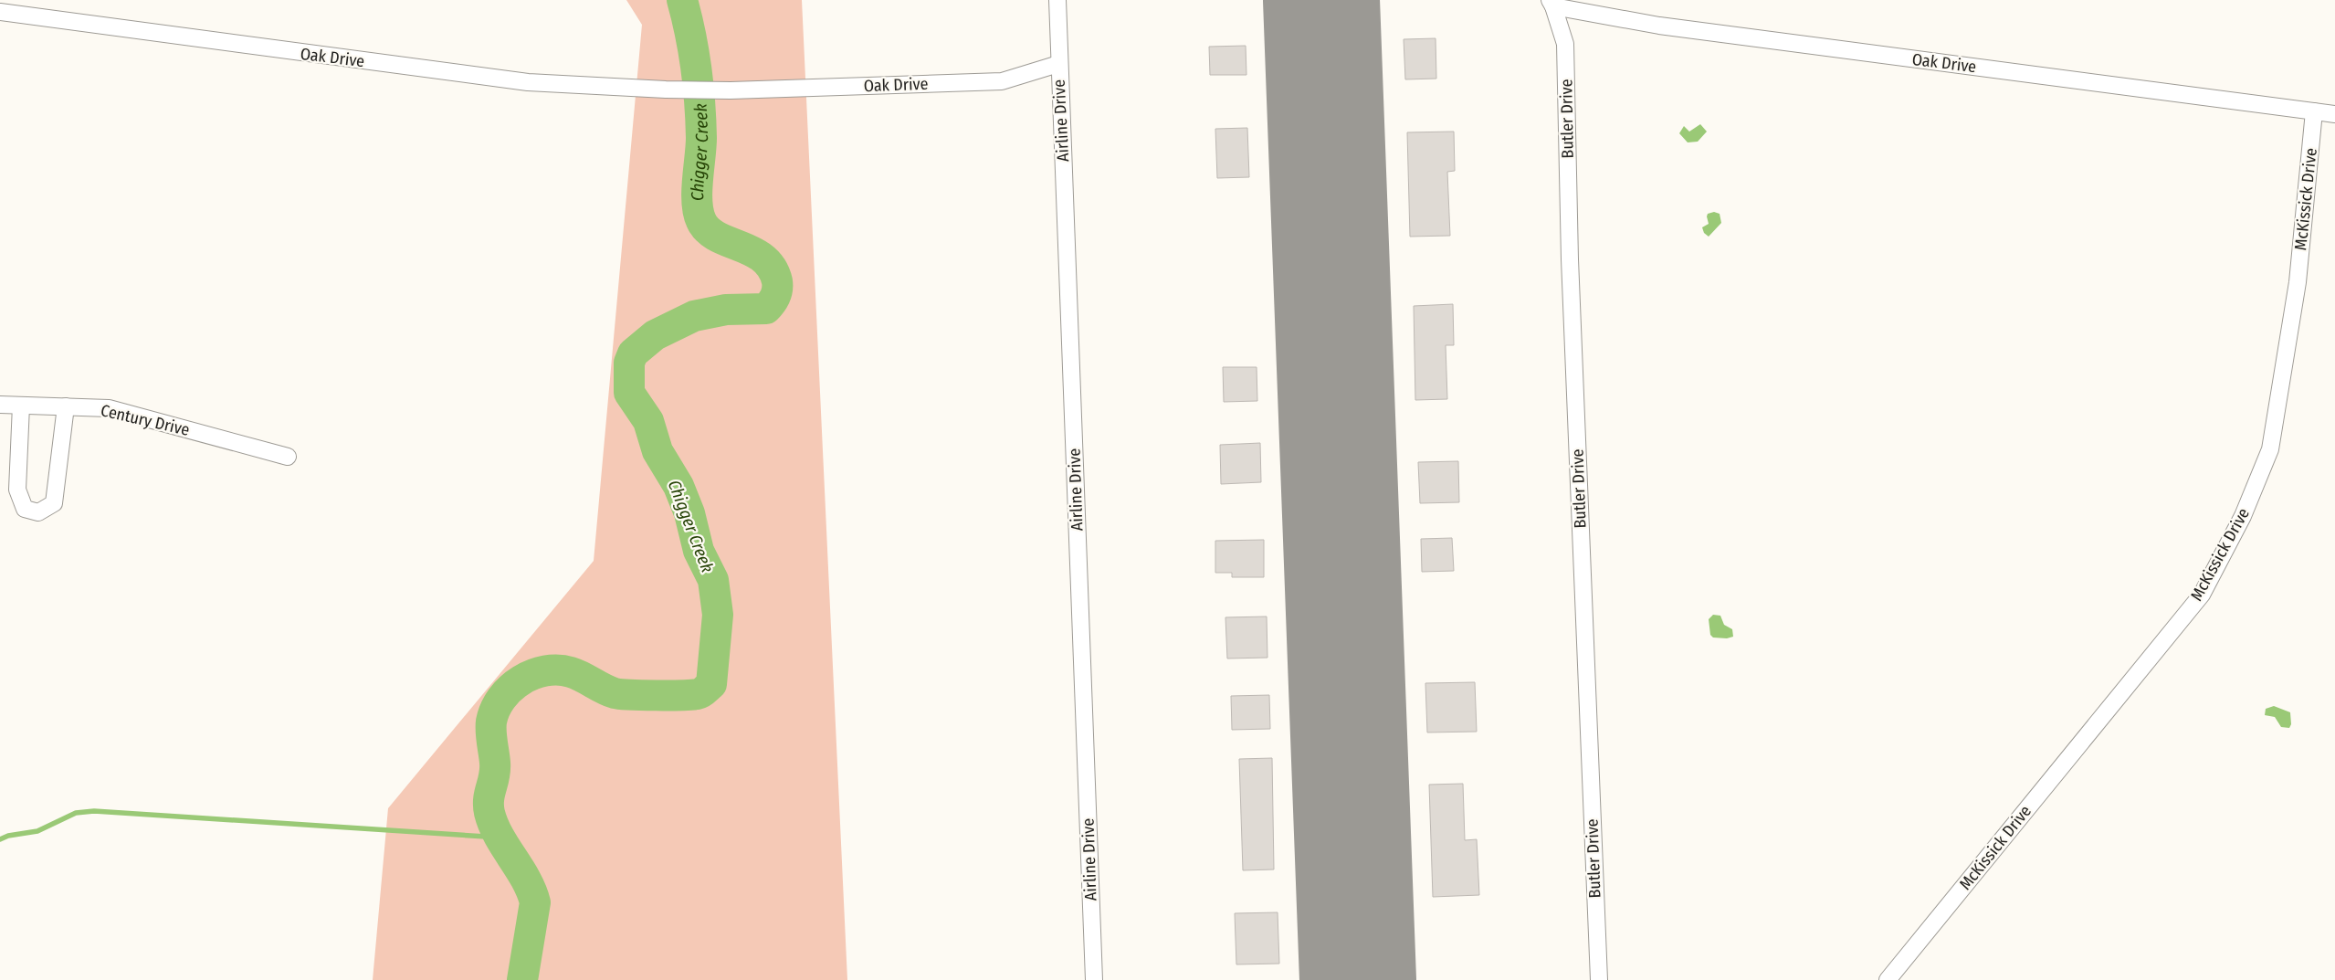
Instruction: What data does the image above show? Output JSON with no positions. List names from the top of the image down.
{
  "streets": {
    "street": [
      "Oak Drive",
      "Butler Drive",
      "Airline Drive",
      "McKissick Drive",
      "Century Drive"
    ]
  },
  "crossings": [
    ["Oak Drive", "Butler Drive"],
    ["Oak Drive", "Airline Drive"],
    ["Oak Drive", "McKissick Drive"]
  ],
  "water": ["Chigger Creek"]
}
